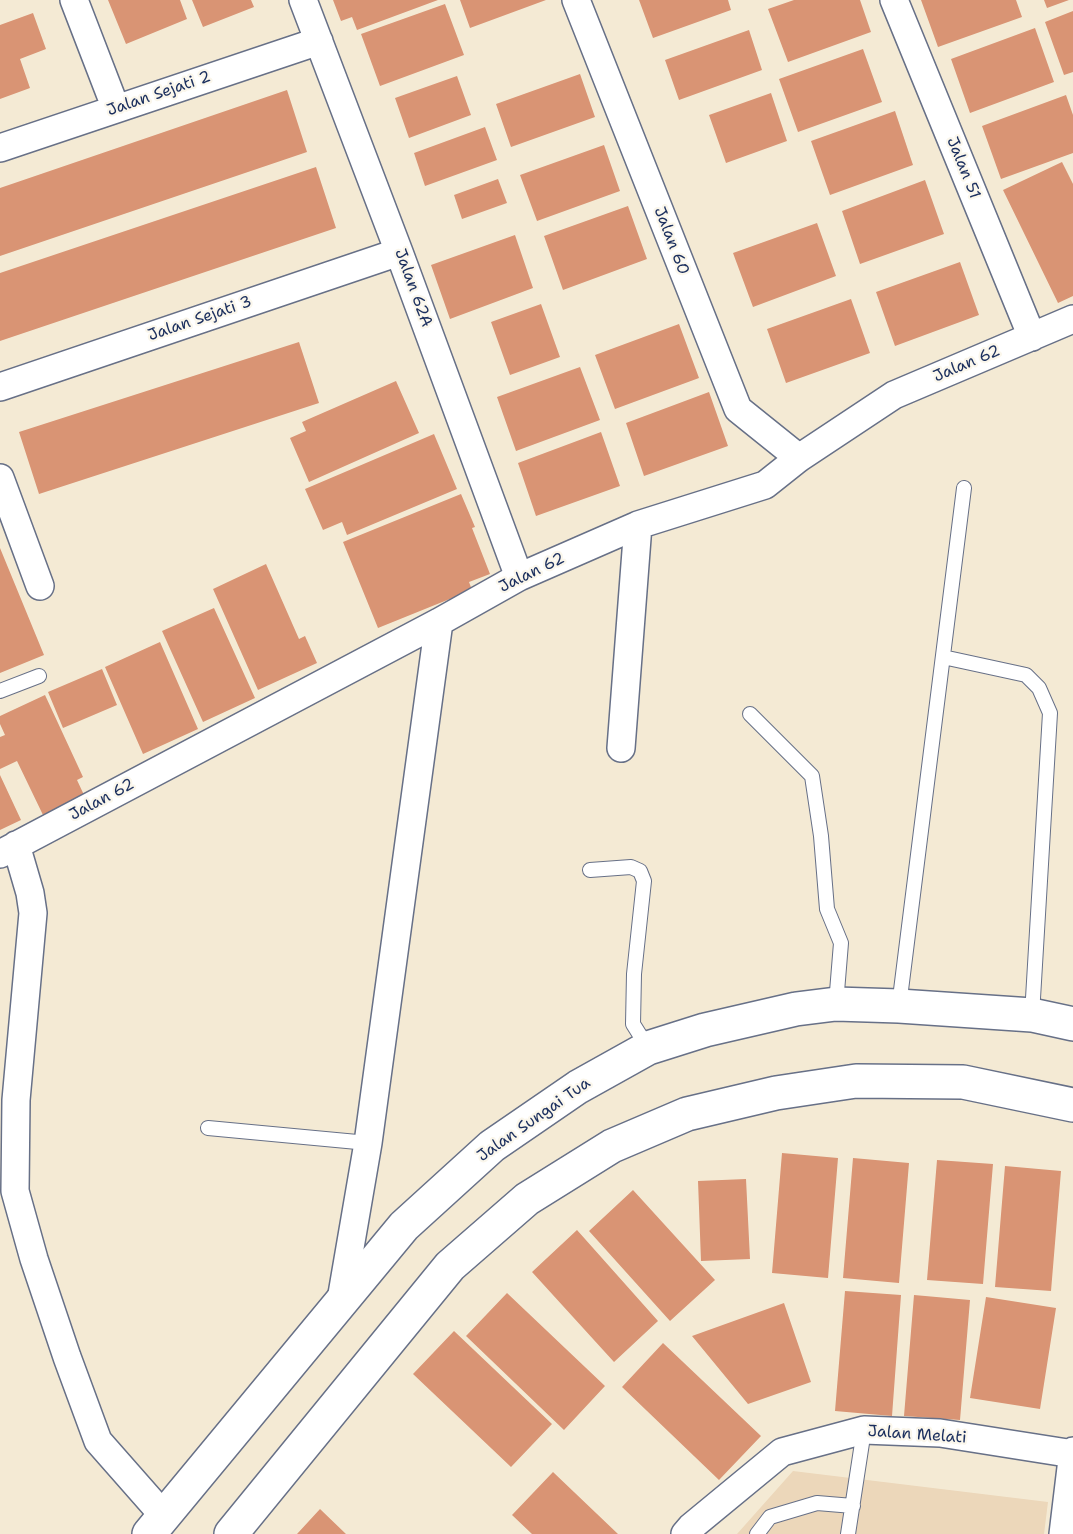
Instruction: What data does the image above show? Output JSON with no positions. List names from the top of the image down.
{
  "streets": {
    "main road": ["Jalan Sungai Tua"],
    "street": [
      "Jalan Sejati 2",
      "Jalan 51",
      "Jalan 60",
      "Jalan 62A",
      "Jalan Sejati 3",
      "Jalan 62",
      "Jalan Melati"
    ]
  },
  "crossings": [
    ["Jalan Sejati 2", "Jalan 62A"],
    ["Jalan 51", "Jalan 62"],
    ["Jalan 60", "Jalan 62"],
    ["Jalan 62A", "Jalan Sejati 3"],
    ["Jalan 62A", "Jalan 62"]
  ]
}
